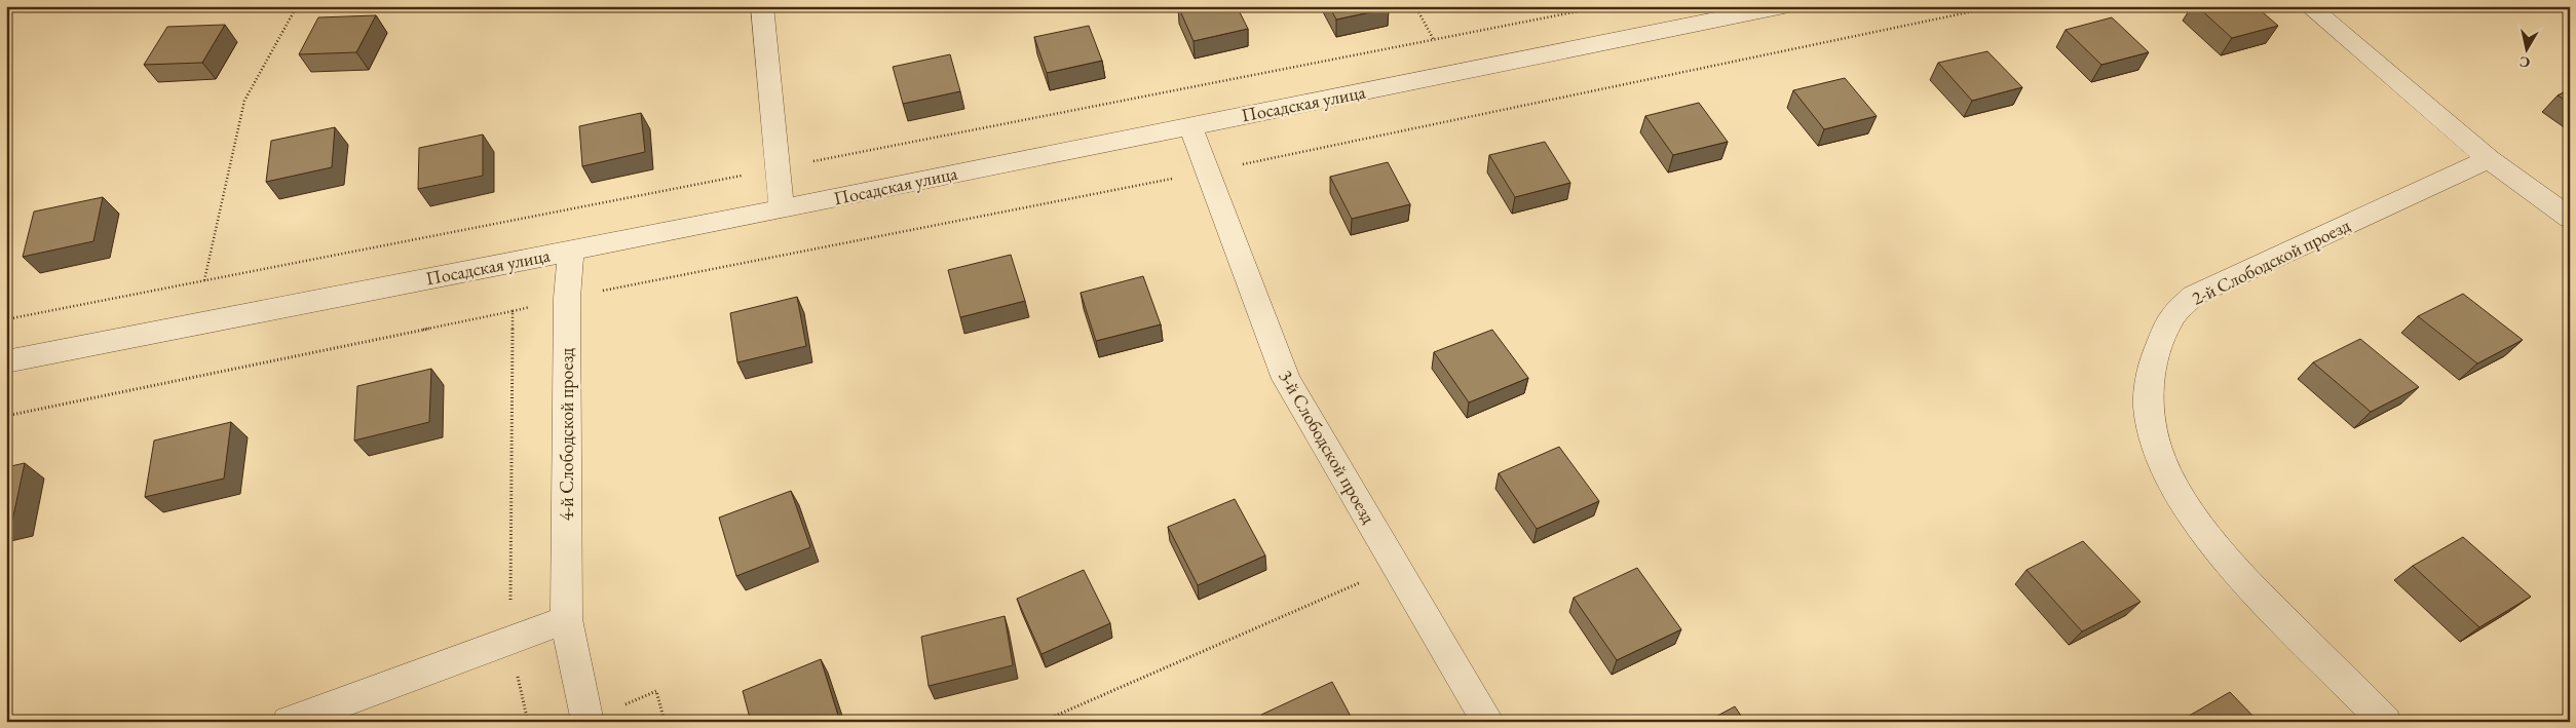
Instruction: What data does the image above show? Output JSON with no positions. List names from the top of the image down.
{
  "streets": {
    "street": [
      "Посадская улица",
      "2-й Слободской проезд",
      "4-й Слободской проезд",
      "3-й Слободской проезд"
    ]
  },
  "crossings": [
    ["Посадская улица", "4-й Слободской проезд"],
    ["Посадская улица", "3-й Слободской проезд"]
  ],
  "north": "bottom"
}
